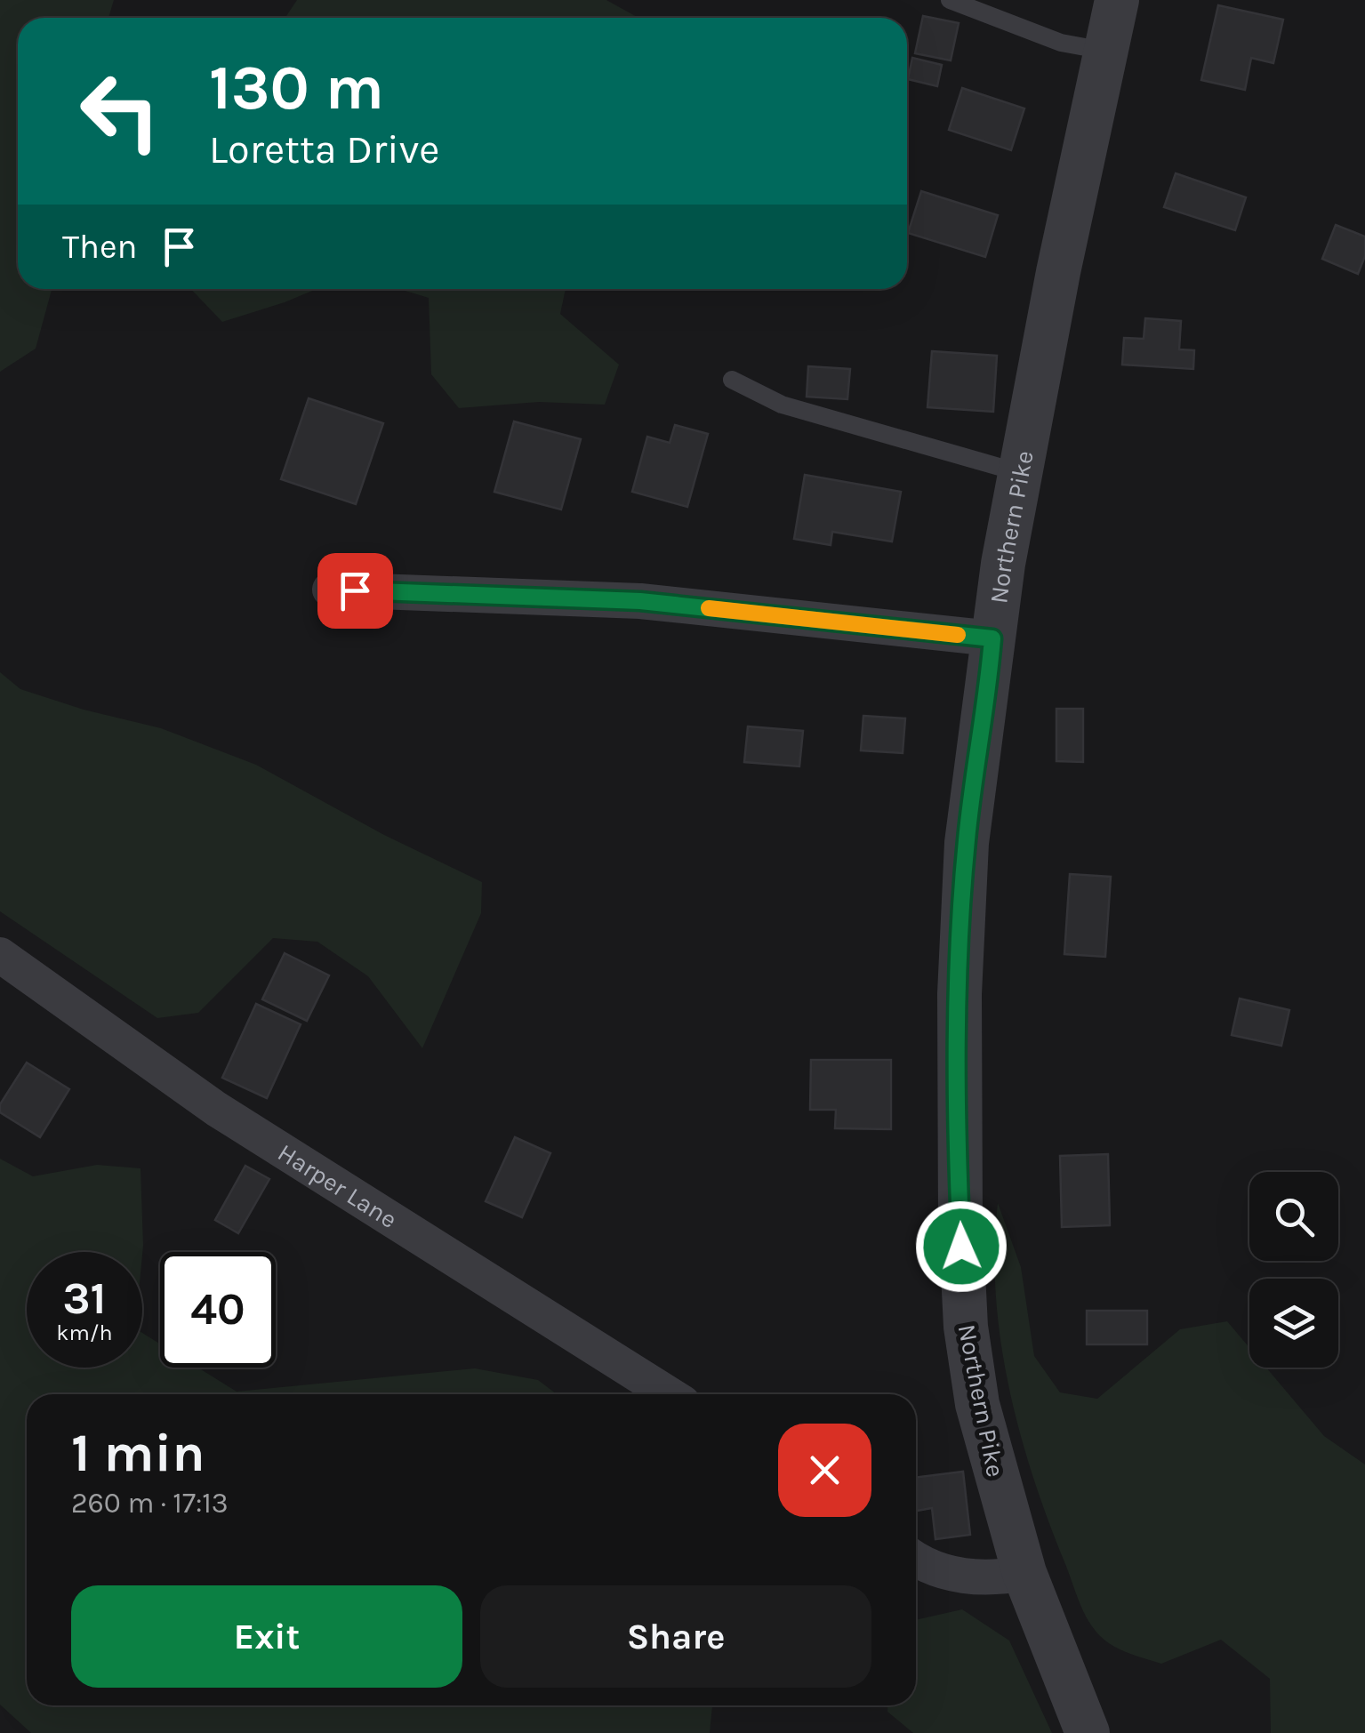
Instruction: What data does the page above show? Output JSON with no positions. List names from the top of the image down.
{
  "streets": {
    "street": ["Northern Pike", "Harper Lane"]
  },
  "page": {
    "turn": ["130 m", "Loretta Drive"],
    "then": "Then",
    "speed": "31 km/h",
    "limit": "40",
    "heading": ["1 min", "260 m · 17:13"],
    "buttons": ["Exit", "Share"]
  }
}
